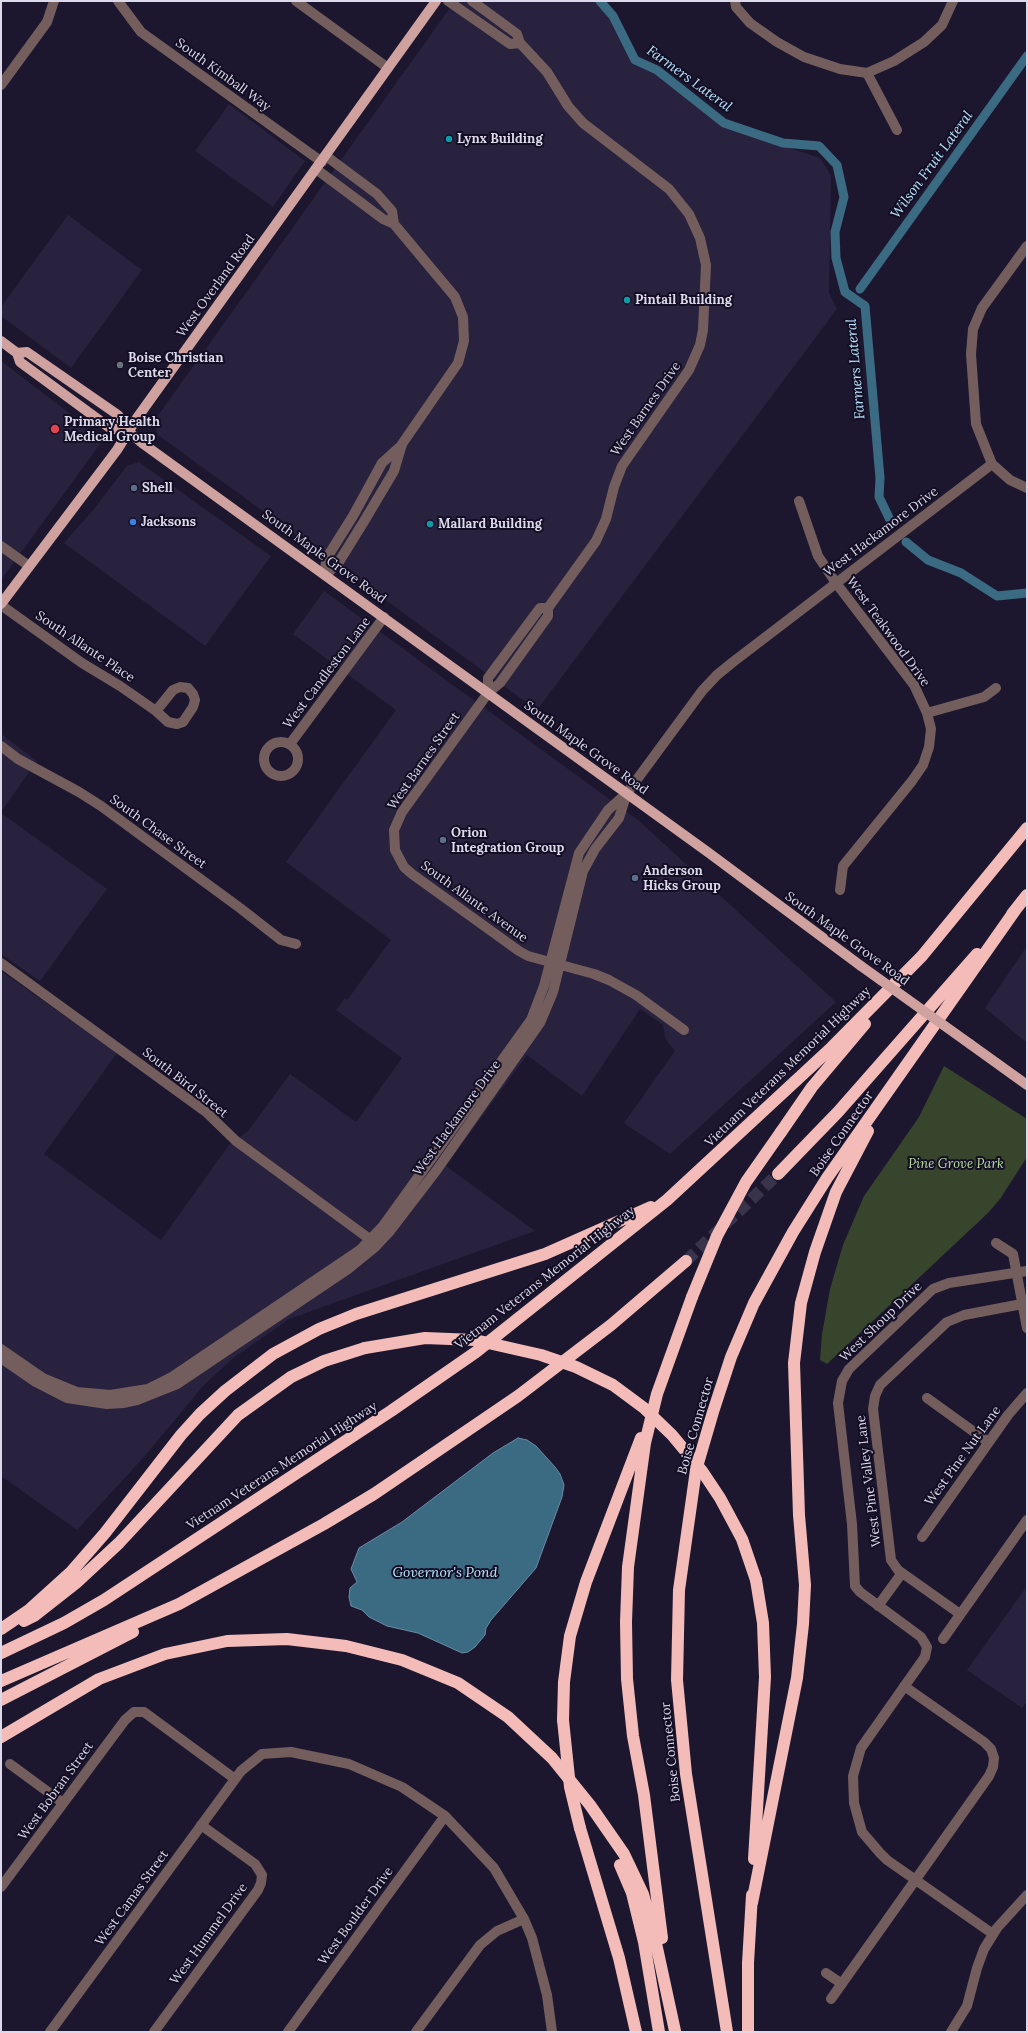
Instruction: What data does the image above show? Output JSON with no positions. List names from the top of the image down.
{
  "streets": {
    "highway": ["Vietnam Veterans Memorial Highway", "Boise Connector"],
    "main road": ["West Overland Road", "South Maple Grove Road"],
    "street": [
      "South Kimball Way",
      "West Barnes Drive",
      "West Hackamore Drive",
      "West Teakwood Drive",
      "South Allante Place",
      "West Candleston Lane",
      "West Barnes Street",
      "South Chase Street",
      "South Allante Avenue",
      "South Bird Street",
      "West Shoup Drive",
      "West Pine Nut Lane",
      "West Pine Valley Lane",
      "West Bobran Street",
      "West Camas Street",
      "West Boulder Drive",
      "West Hummel Drive"
    ]
  },
  "crossings": [
    ["South Kimball Way", "West Overland Road"],
    ["West Overland Road", "South Maple Grove Road"],
    ["West Overland Road", "South Allante Place"],
    ["West Barnes Drive", "South Maple Grove Road"],
    ["West Barnes Drive", "West Barnes Street"],
    ["West Hackamore Drive", "South Maple Grove Road"],
    ["West Hackamore Drive", "West Teakwood Drive"],
    ["West Hackamore Drive", "South Allante Avenue"],
    ["West Hackamore Drive", "South Bird Street"],
    ["South Maple Grove Road", "West Candleston Lane"],
    ["South Maple Grove Road", "West Barnes Street"],
    ["West Barnes Street", "South Allante Avenue"],
    ["West Bobran Street", "West Camas Street"],
    ["West Camas Street", "West Boulder Drive"],
    ["West Camas Street", "West Hummel Drive"]
  ],
  "water": ["Farmers Lateral", "Wilson Fruit Lateral", "Governor's Pond"],
  "parks": ["Pine Grove Park"],
  "places": [
    "Lynx Building",
    "Pintail Building",
    "Boise Christian Center",
    "Primary Health Medical Group",
    "Shell",
    "Jacksons",
    "Mallard Building",
    "Orion Integration Group",
    "Anderson Hicks Group"
  ]
}
